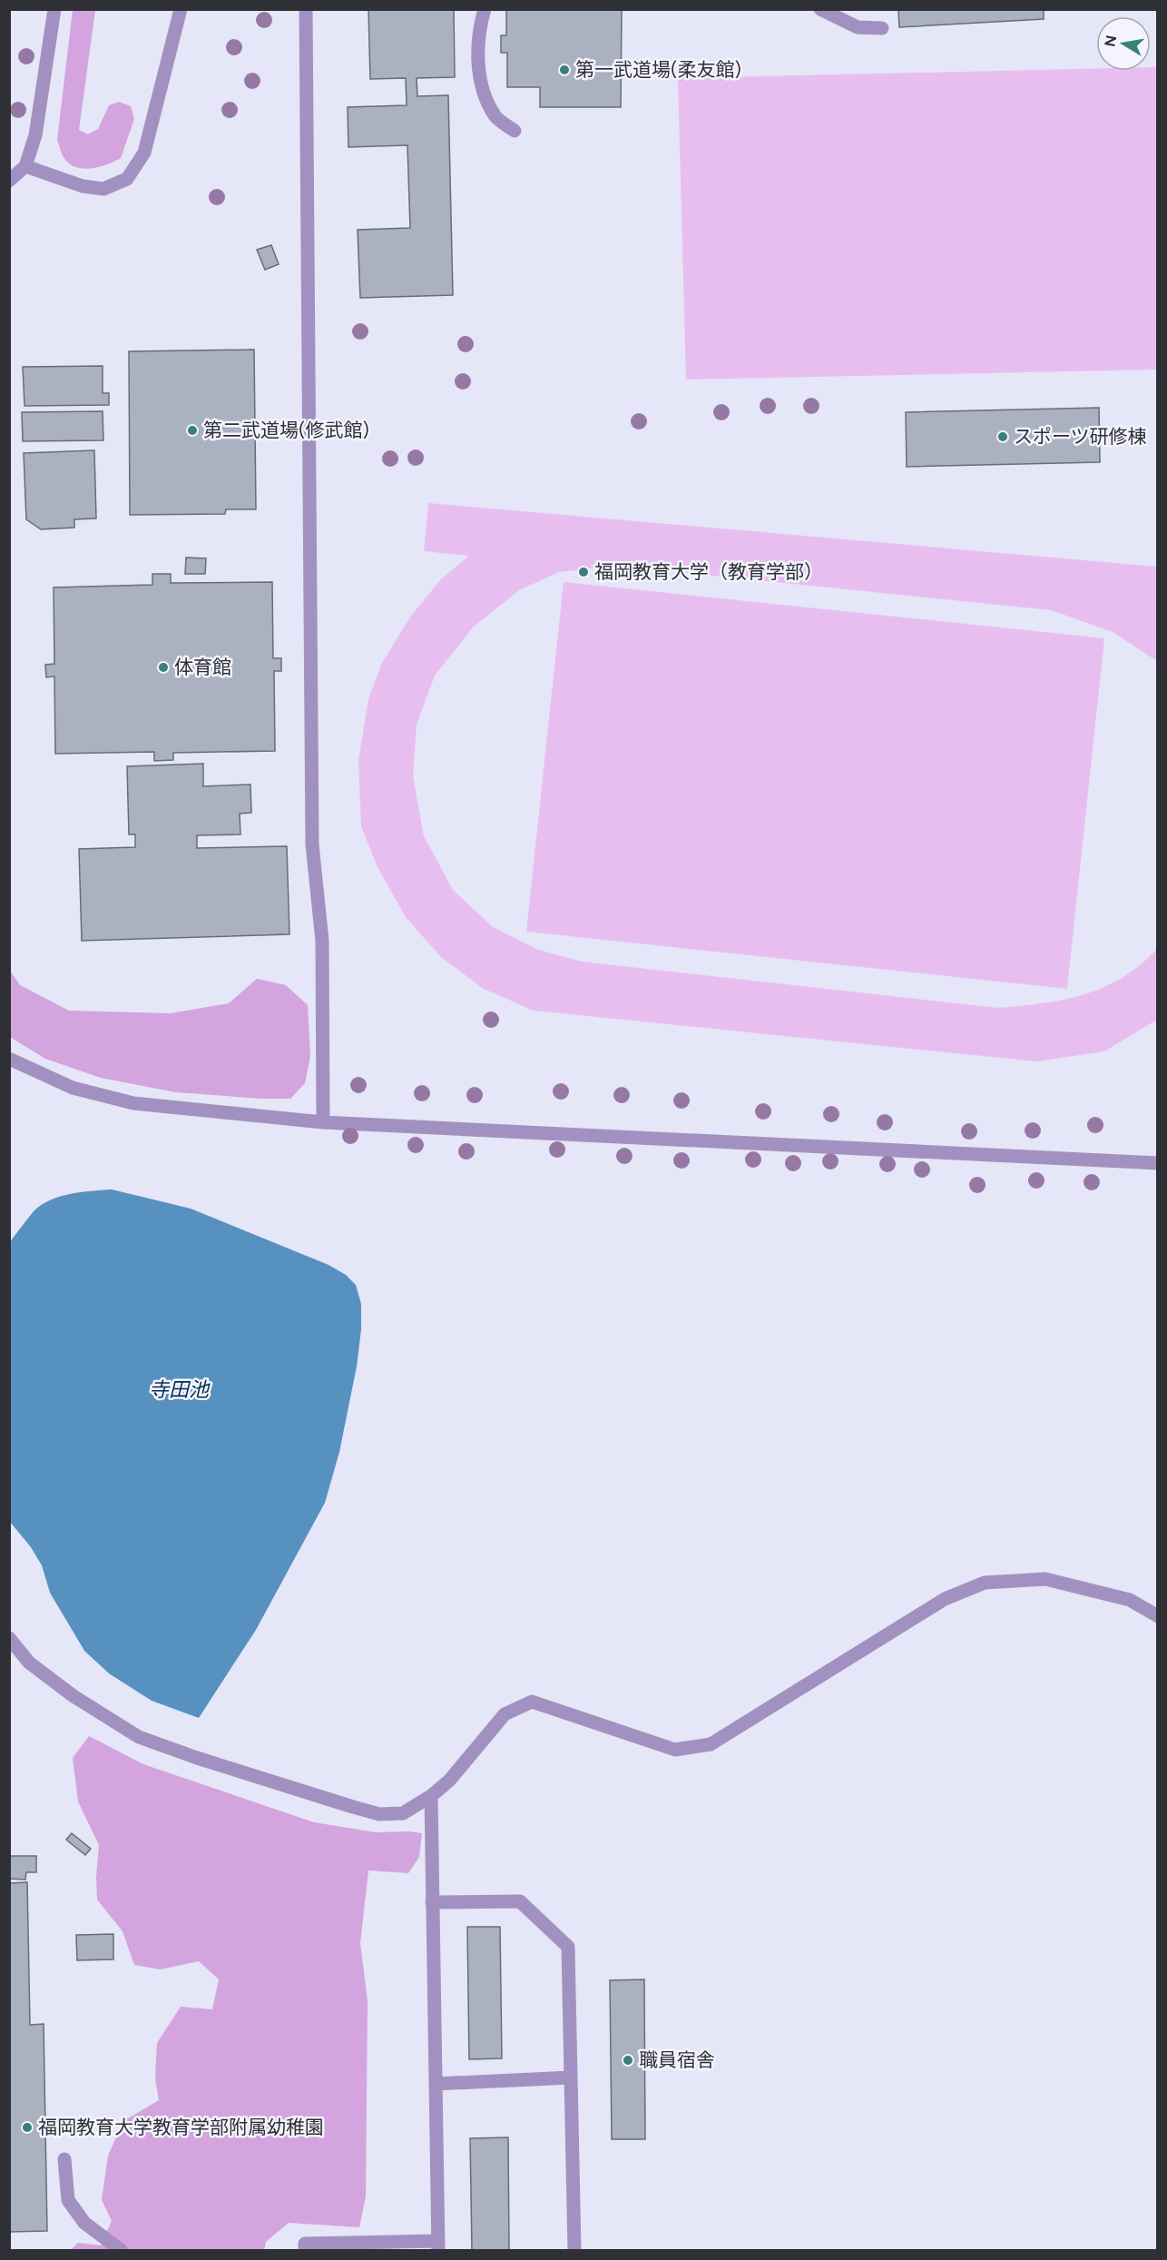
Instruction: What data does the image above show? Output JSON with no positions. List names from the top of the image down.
{
  "water": ["寺田池"],
  "places": [
    "第一武道場(柔友館)",
    "第二武道場(修武館)",
    "スポーツ研修棟",
    "福岡教育大学（教育学部）",
    "体育館",
    "職員宿舎",
    "福岡教育大学教育学部附属幼稚園"
  ],
  "north": "left"
}
